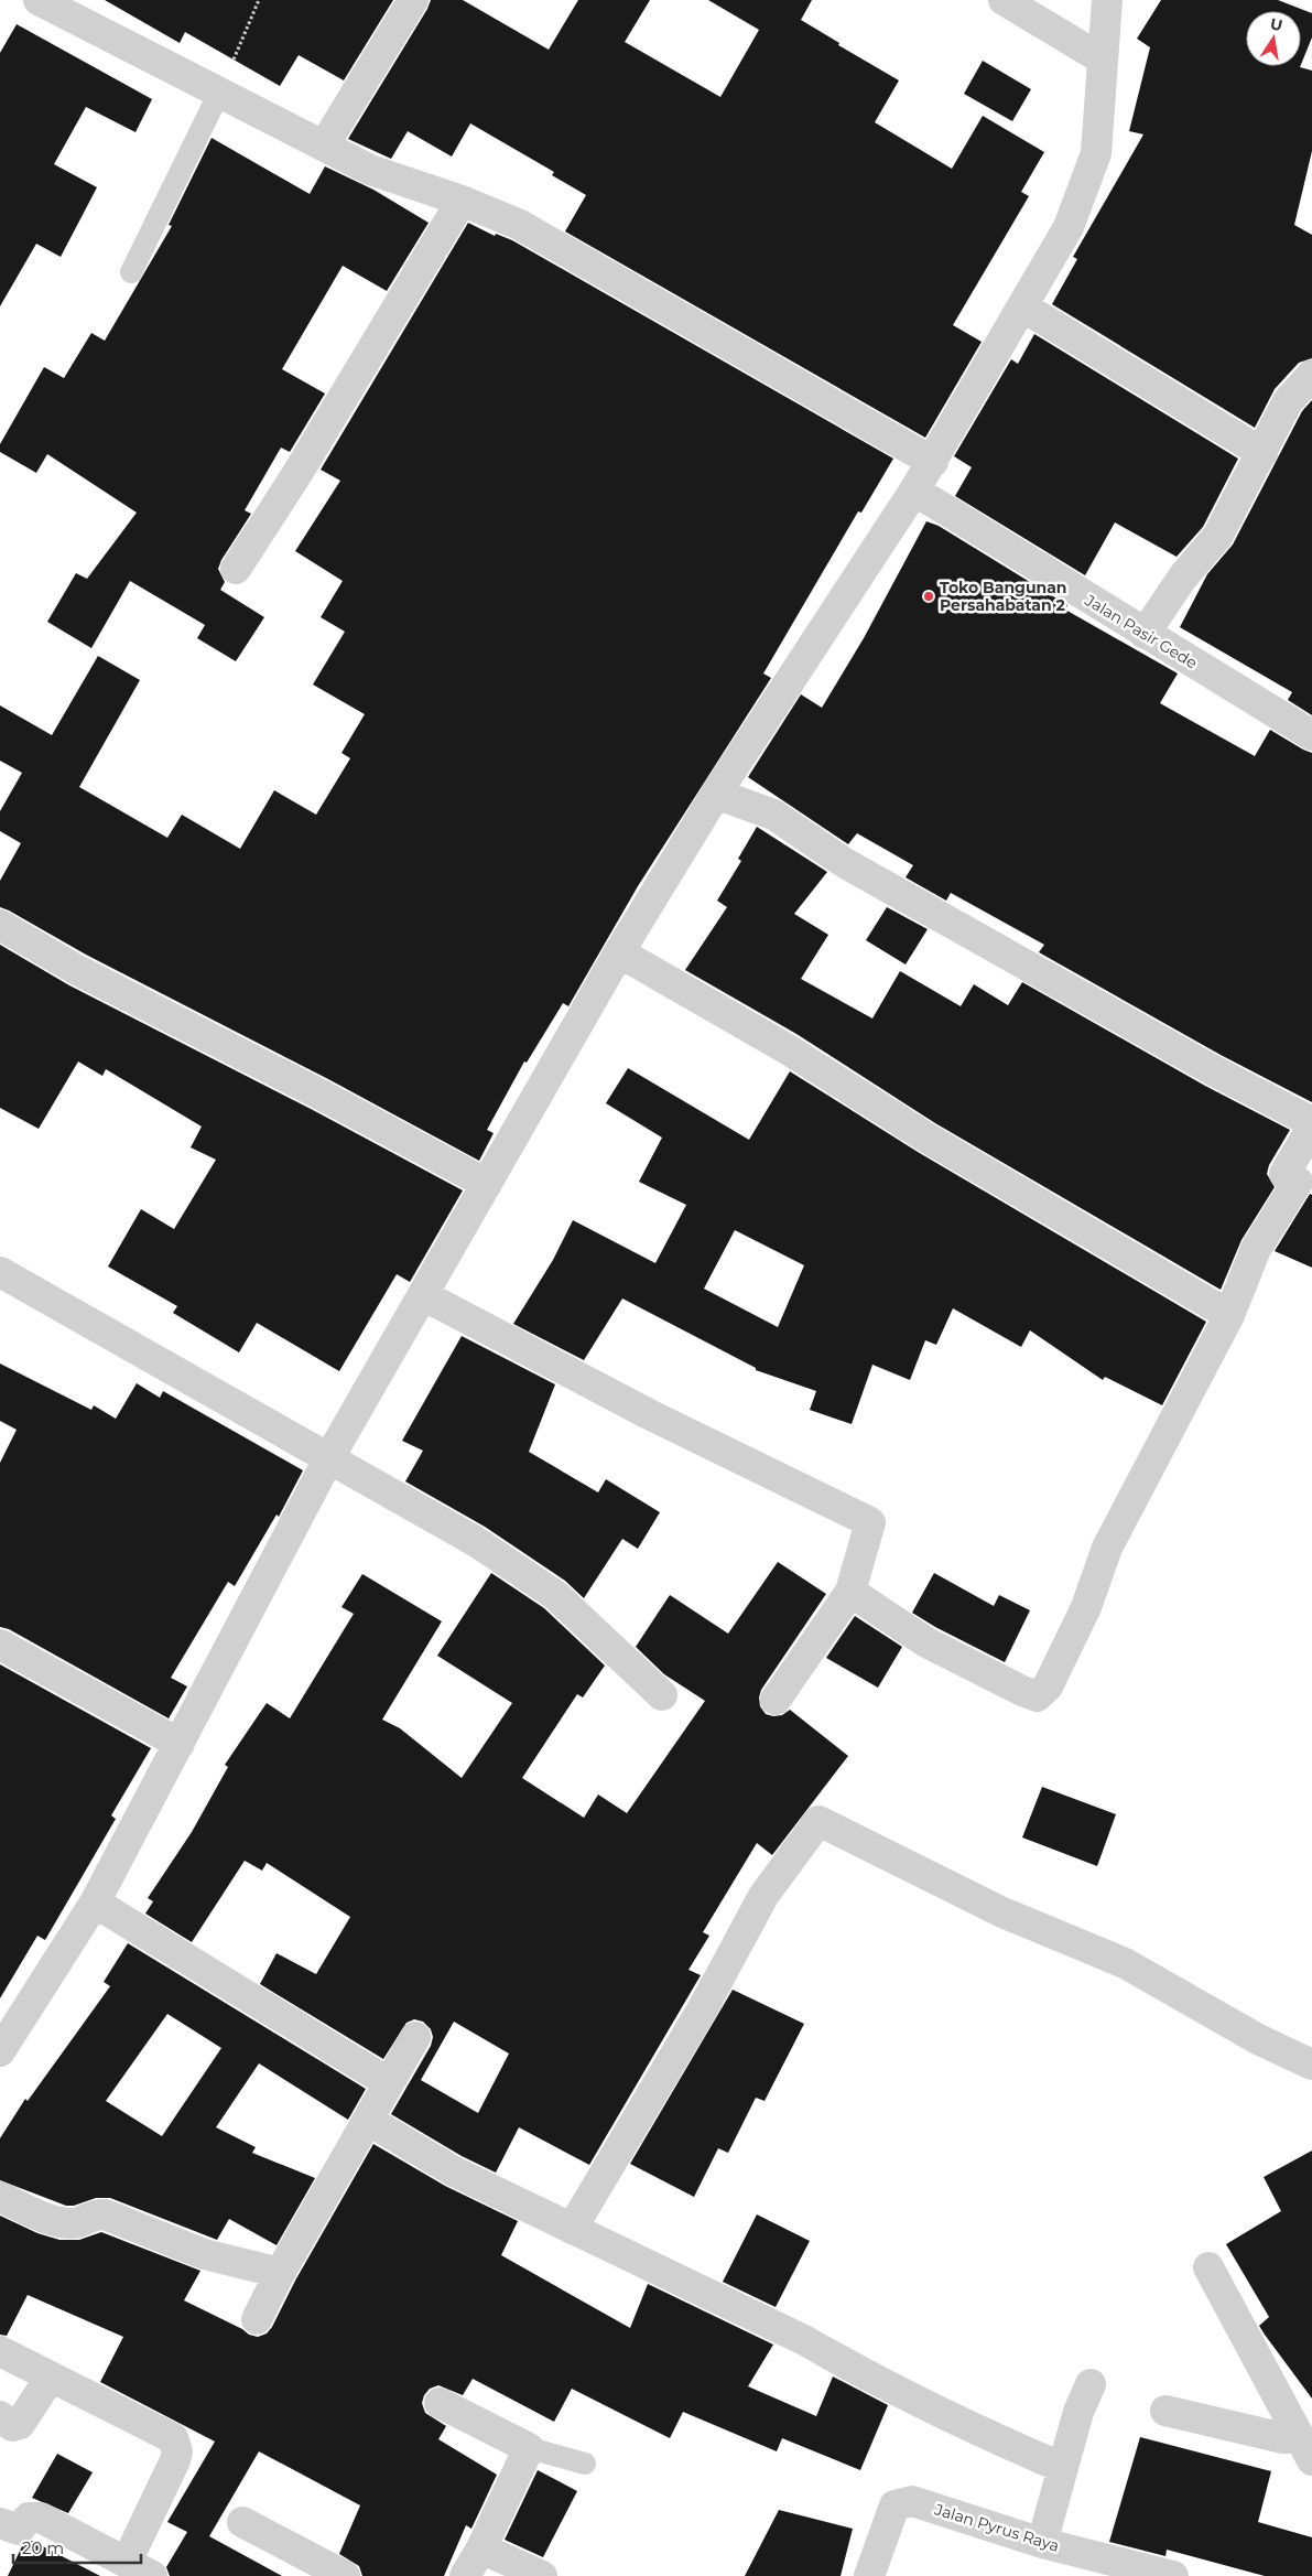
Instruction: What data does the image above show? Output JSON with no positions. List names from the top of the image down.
{
  "streets": {
    "street": ["Jalan Pasir Gede", "Jalan Pyrus Raya"]
  },
  "places": ["Toko Bangunan Persahabatan 2"],
  "scale_bar": "20 m",
  "north": "top"
}
